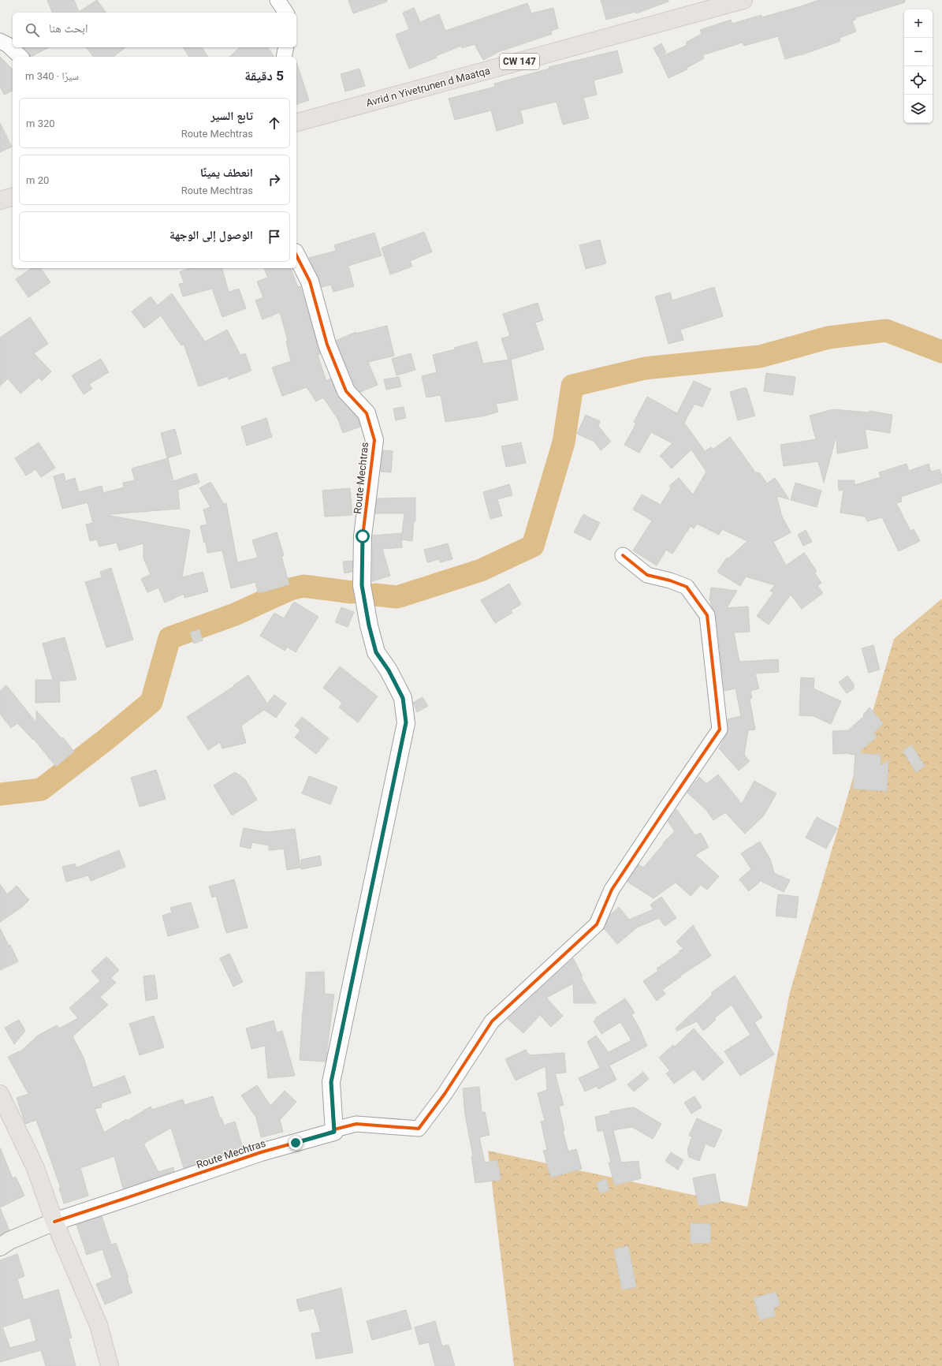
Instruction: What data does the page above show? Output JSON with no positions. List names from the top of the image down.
{
  "streets": {
    "main road": ["CW 147", "Avrid n Yivetṛunen d Maatqa"],
    "street": ["Route Mechtras"]
  },
  "page": {
    "map_buttons": ["+", "−"],
    "search": "ابحث هنا",
    "heading": ["5 دقيقة", "سيرًا · 340 m"],
    "list": [
      ["تابع السير", "Route Mechtras", "320 m"],
      ["انعطف يمينًا", "Route Mechtras", "20 m"],
      "الوصول إلى الوجهة"
    ]
  }
}
